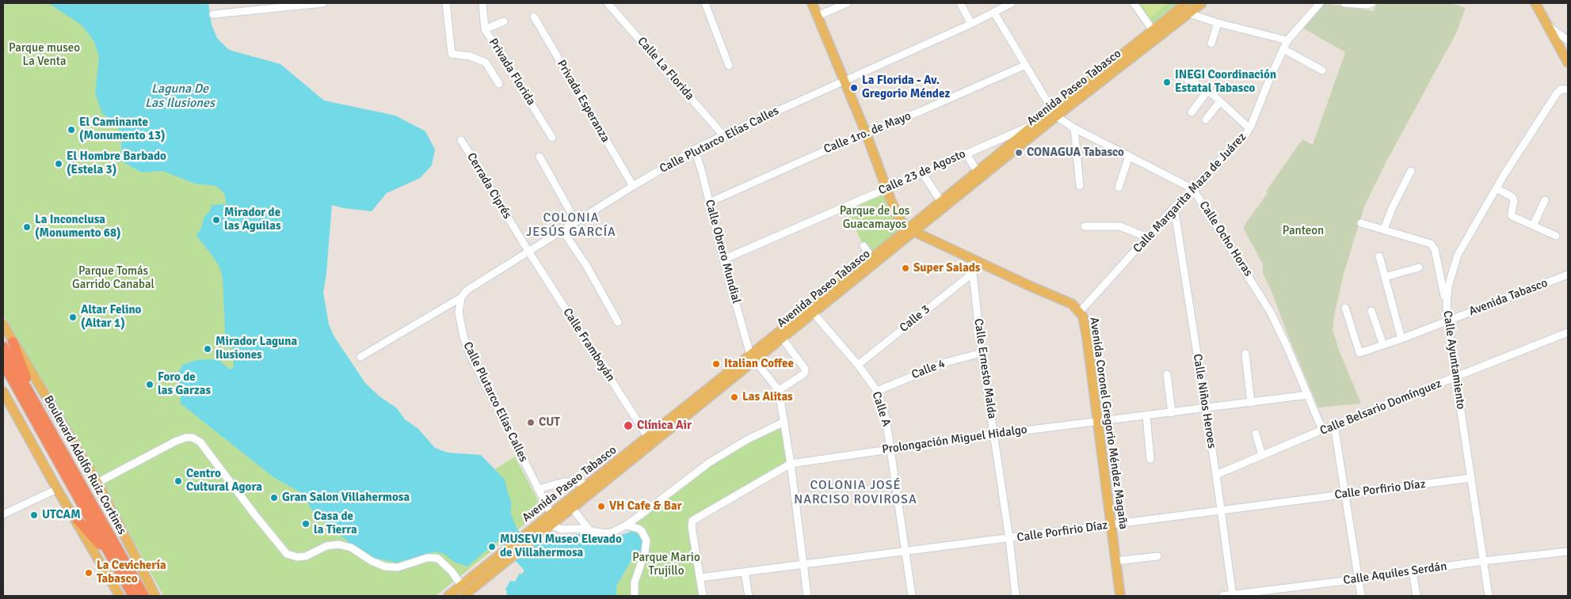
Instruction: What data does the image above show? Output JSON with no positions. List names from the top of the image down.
{
  "streets": {
    "highway": ["Boulevard Adolfo Ruíz Cortines"],
    "main road": ["Avenida Paseo Tabasco", "Avenida Coronel Gregorio Méndez Magaña"],
    "street": [
      "Calle La Florida",
      "Privada Florida",
      "Privada Esperanza",
      "Calle 1ro. de Mayo",
      "Calle Plutarco Elías Calles",
      "Calle 23 de Agosto",
      "Cerrada Ciprés",
      "Calle Margarita Maza de Juárez",
      "Calle Ocho Horas",
      "Calle Obrero Mundial",
      "Avenida Tabasco",
      "Calle 3",
      "Calle Framboyán",
      "Calle Ayuntamiento",
      "Calle Ernesto Malda",
      "Calle 4",
      "Calle Niños Heroes",
      "Calle Belsario Domínguez",
      "Calle A",
      "Prolongación Miguel Hidalgo",
      "Calle Porfirio Díaz",
      "Calle Aquiles Serdán"
    ]
  },
  "crossings": [
    ["Calle La Florida", "Calle Plutarco Elías Calles"],
    ["Avenida Paseo Tabasco", "Calle Plutarco Elías Calles"],
    ["Avenida Paseo Tabasco", "Calle 23 de Agosto"],
    ["Avenida Paseo Tabasco", "Calle Ocho Horas"],
    ["Avenida Paseo Tabasco", "Calle Obrero Mundial"],
    ["Avenida Paseo Tabasco", "Calle Framboyán"],
    ["Avenida Paseo Tabasco", "Calle A"],
    ["Avenida Paseo Tabasco", "Avenida Coronel Gregorio Méndez Magaña"],
    ["Privada Esperanza", "Calle Plutarco Elías Calles"],
    ["Calle 1ro. de Mayo", "Calle Ocho Horas"],
    ["Calle 1ro. de Mayo", "Calle Obrero Mundial"],
    ["Calle 1ro. de Mayo", "Avenida Coronel Gregorio Méndez Magaña"],
    ["Calle Plutarco Elías Calles", "Cerrada Ciprés"],
    ["Calle Plutarco Elías Calles", "Calle Ocho Horas"],
    ["Calle Plutarco Elías Calles", "Calle Obrero Mundial"],
    ["Calle Plutarco Elías Calles", "Calle Framboyán"],
    ["Calle Plutarco Elías Calles", "Avenida Coronel Gregorio Méndez Magaña"],
    ["Calle 23 de Agosto", "Calle Obrero Mundial"],
    ["Calle 23 de Agosto", "Avenida Coronel Gregorio Méndez Magaña"],
    ["Cerrada Ciprés", "Calle Framboyán"],
    ["Calle Margarita Maza de Juárez", "Calle Ocho Horas"],
    ["Calle Margarita Maza de Juárez", "Calle Niños Heroes"],
    ["Calle Margarita Maza de Juárez", "Avenida Coronel Gregorio Méndez Magaña"],
    ["Calle Ocho Horas", "Calle Belsario Domínguez"],
    ["Calle Ocho Horas", "Prolongación Miguel Hidalgo"],
    ["Avenida Tabasco", "Calle Ayuntamiento"],
    ["Calle 3", "Calle Ernesto Malda"],
    ["Calle 3", "Calle A"],
    ["Calle Ayuntamiento", "Calle Belsario Domínguez"],
    ["Calle Ayuntamiento", "Calle Porfirio Díaz"],
    ["Calle Ayuntamiento", "Calle Aquiles Serdán"],
    ["Calle Ernesto Malda", "Calle 4"],
    ["Calle Ernesto Malda", "Avenida Coronel Gregorio Méndez Magaña"],
    ["Calle Ernesto Malda", "Prolongación Miguel Hidalgo"],
    ["Calle Ernesto Malda", "Calle Porfirio Díaz"],
    ["Calle 4", "Calle A"],
    ["Calle Niños Heroes", "Calle Belsario Domínguez"],
    ["Calle Niños Heroes", "Prolongación Miguel Hidalgo"],
    ["Calle Niños Heroes", "Calle Porfirio Díaz"],
    ["Calle Niños Heroes", "Calle Aquiles Serdán"],
    ["Calle A", "Prolongación Miguel Hidalgo"],
    ["Calle A", "Calle Porfirio Díaz"],
    ["Avenida Coronel Gregorio Méndez Magaña", "Prolongación Miguel Hidalgo"],
    ["Avenida Coronel Gregorio Méndez Magaña", "Calle Porfirio Díaz"],
    ["Prolongación Miguel Hidalgo", "Calle Porfirio Díaz"]
  ],
  "districts": ["COLONIA JESÚS GARCÍA", "COLONIA JOSÉ NARCISO ROVIROSA"],
  "water": ["Laguna De Las Ilusiones"],
  "parks": [
    "Parque museo La Venta",
    "Parque de Los Guacamayos",
    "Panteon",
    "Parque Tomás Garrido Canabal",
    "Parque Mario Trujillo"
  ],
  "places": [
    "INEGI Coordinación Estatal Tabasco",
    "La Florida - Av. Gregorio Méndez",
    "El Caminante (Monumento 13)",
    "CONAGUA Tabasco",
    "El Hombre Barbado (Estela 3)",
    "Mirador de las Aguilas",
    "La Inconclusa (Monumento 68)",
    "Super Salads",
    "Altar Felino (Altar 1)",
    "Mirador Laguna Ilusiones",
    "Italian Coffee",
    "Foro de las Garzas",
    "Las Alitas",
    "CUT",
    "Clínica Air",
    "Centro Cultural Agora",
    "Gran Salon Villahermosa",
    "VH Cafe & Bar",
    "UTCAM",
    "Casa de la Tierra",
    "MUSEVI Museo Elevado de Villahermosa",
    "La Cevichería Tabasco"
  ]
}
